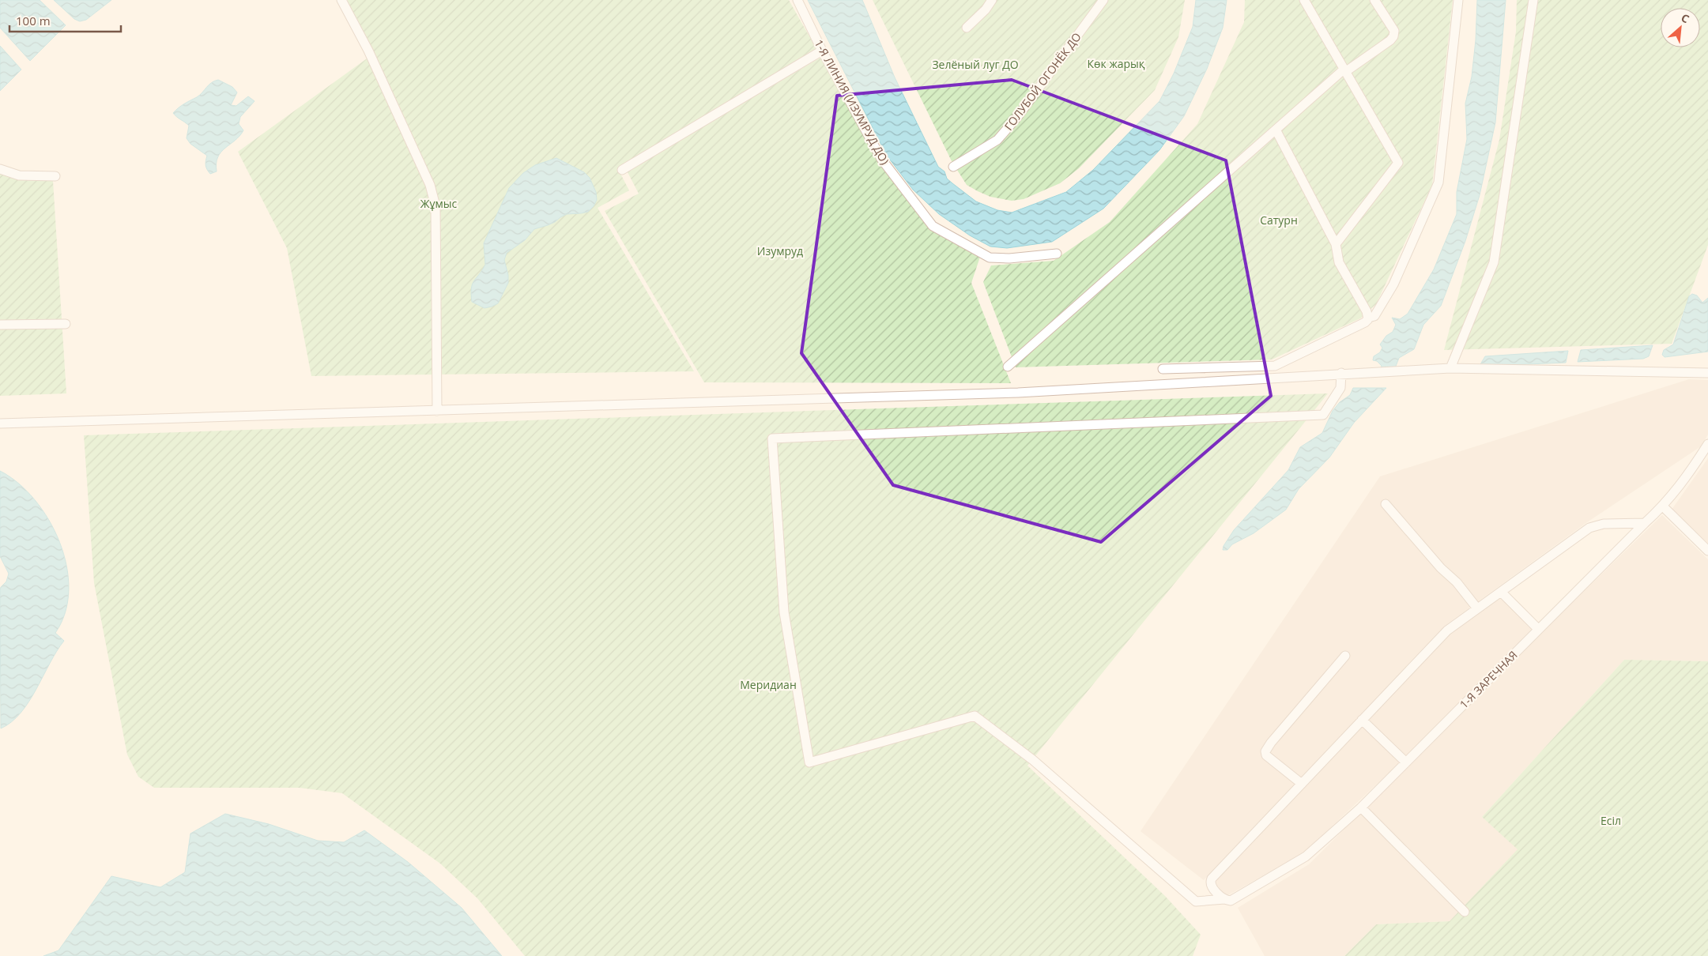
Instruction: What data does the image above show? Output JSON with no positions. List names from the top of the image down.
{
  "streets": {
    "street": ["ГОЛУБОЙ ОГОНЁК ДО", "1-Я ЛИНИЯ (ИЗУМРУД ДО)", "1-Я ЗАРЕЧНАЯ"]
  },
  "parks": [
    "Көк жарық",
    "Зелёный луг ДО",
    "Жұмыс",
    "Сатурн",
    "Изумруд",
    "Меридиан",
    "Есіл"
  ],
  "scale_bar": "100 m",
  "north": "top right"
}
